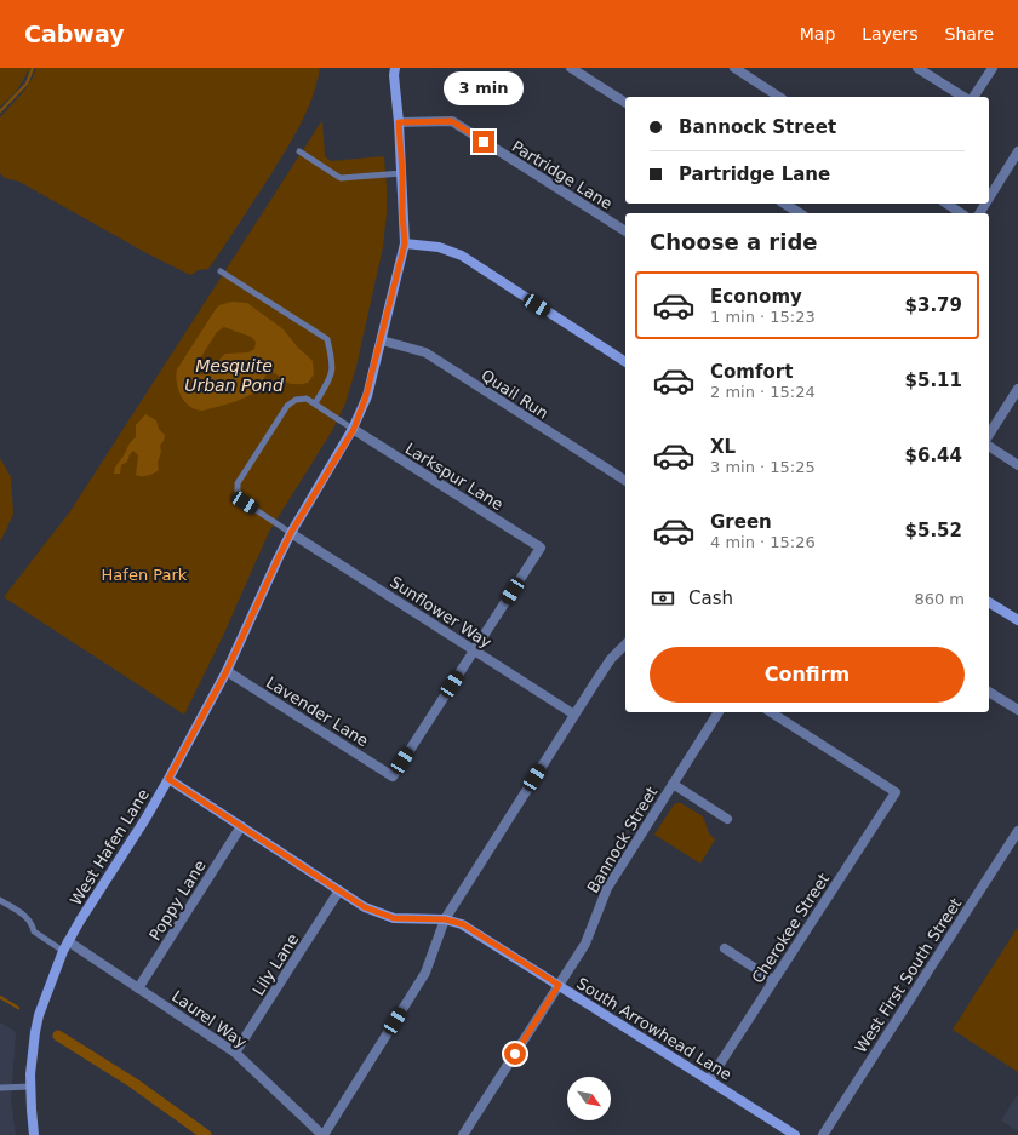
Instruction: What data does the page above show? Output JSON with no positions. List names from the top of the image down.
{
  "streets": {
    "main road": ["West Hafen Lane", "South Arrowhead Lane"],
    "street": [
      "Partridge Lane",
      "Quail Run",
      "Larkspur Lane",
      "Sunflower Way",
      "Lavender Lane",
      "Bannock Street",
      "Poppy Lane",
      "Cherokee Street",
      "Lily Lane",
      "West First South Street",
      "Laurel Way"
    ]
  },
  "crossings": [
    ["Partridge Lane", "West Hafen Lane"],
    ["Quail Run", "West Hafen Lane"],
    ["Larkspur Lane", "Sunflower Way"],
    ["Larkspur Lane", "Lavender Lane"],
    ["Larkspur Lane", "West Hafen Lane"],
    ["Sunflower Way", "Lavender Lane"],
    ["Sunflower Way", "West Hafen Lane"],
    ["Lavender Lane", "West Hafen Lane"],
    ["Bannock Street", "South Arrowhead Lane"],
    ["West Hafen Lane", "Laurel Way"],
    ["West Hafen Lane", "South Arrowhead Lane"],
    ["Poppy Lane", "Laurel Way"],
    ["Poppy Lane", "South Arrowhead Lane"],
    ["Cherokee Street", "South Arrowhead Lane"],
    ["Lily Lane", "Laurel Way"],
    ["Lily Lane", "South Arrowhead Lane"]
  ],
  "water": ["Mesquite Urban Pond"],
  "parks": ["Hafen Park"],
  "north": "bottom right",
  "page": {
    "header": "Cabway",
    "nav": ["Map", "Layers", "Share"],
    "bubble": "3 min",
    "banner": ["Bannock Street", "Partridge Lane"],
    "heading": "Choose a ride",
    "list": [
      {
        "name": "Economy",
        "note": "1 min · 15:23",
        "value": "$3.79"
      },
      {
        "name": "Comfort",
        "note": "2 min · 15:24",
        "value": "$5.11"
      },
      {
        "name": "XL",
        "note": "3 min · 15:25",
        "value": "$6.44"
      },
      {
        "name": "Green",
        "note": "4 min · 15:26",
        "value": "$5.52"
      }
    ],
    "pay": ["Cash", "860 m"],
    "buttons": "Confirm"
  }
}
